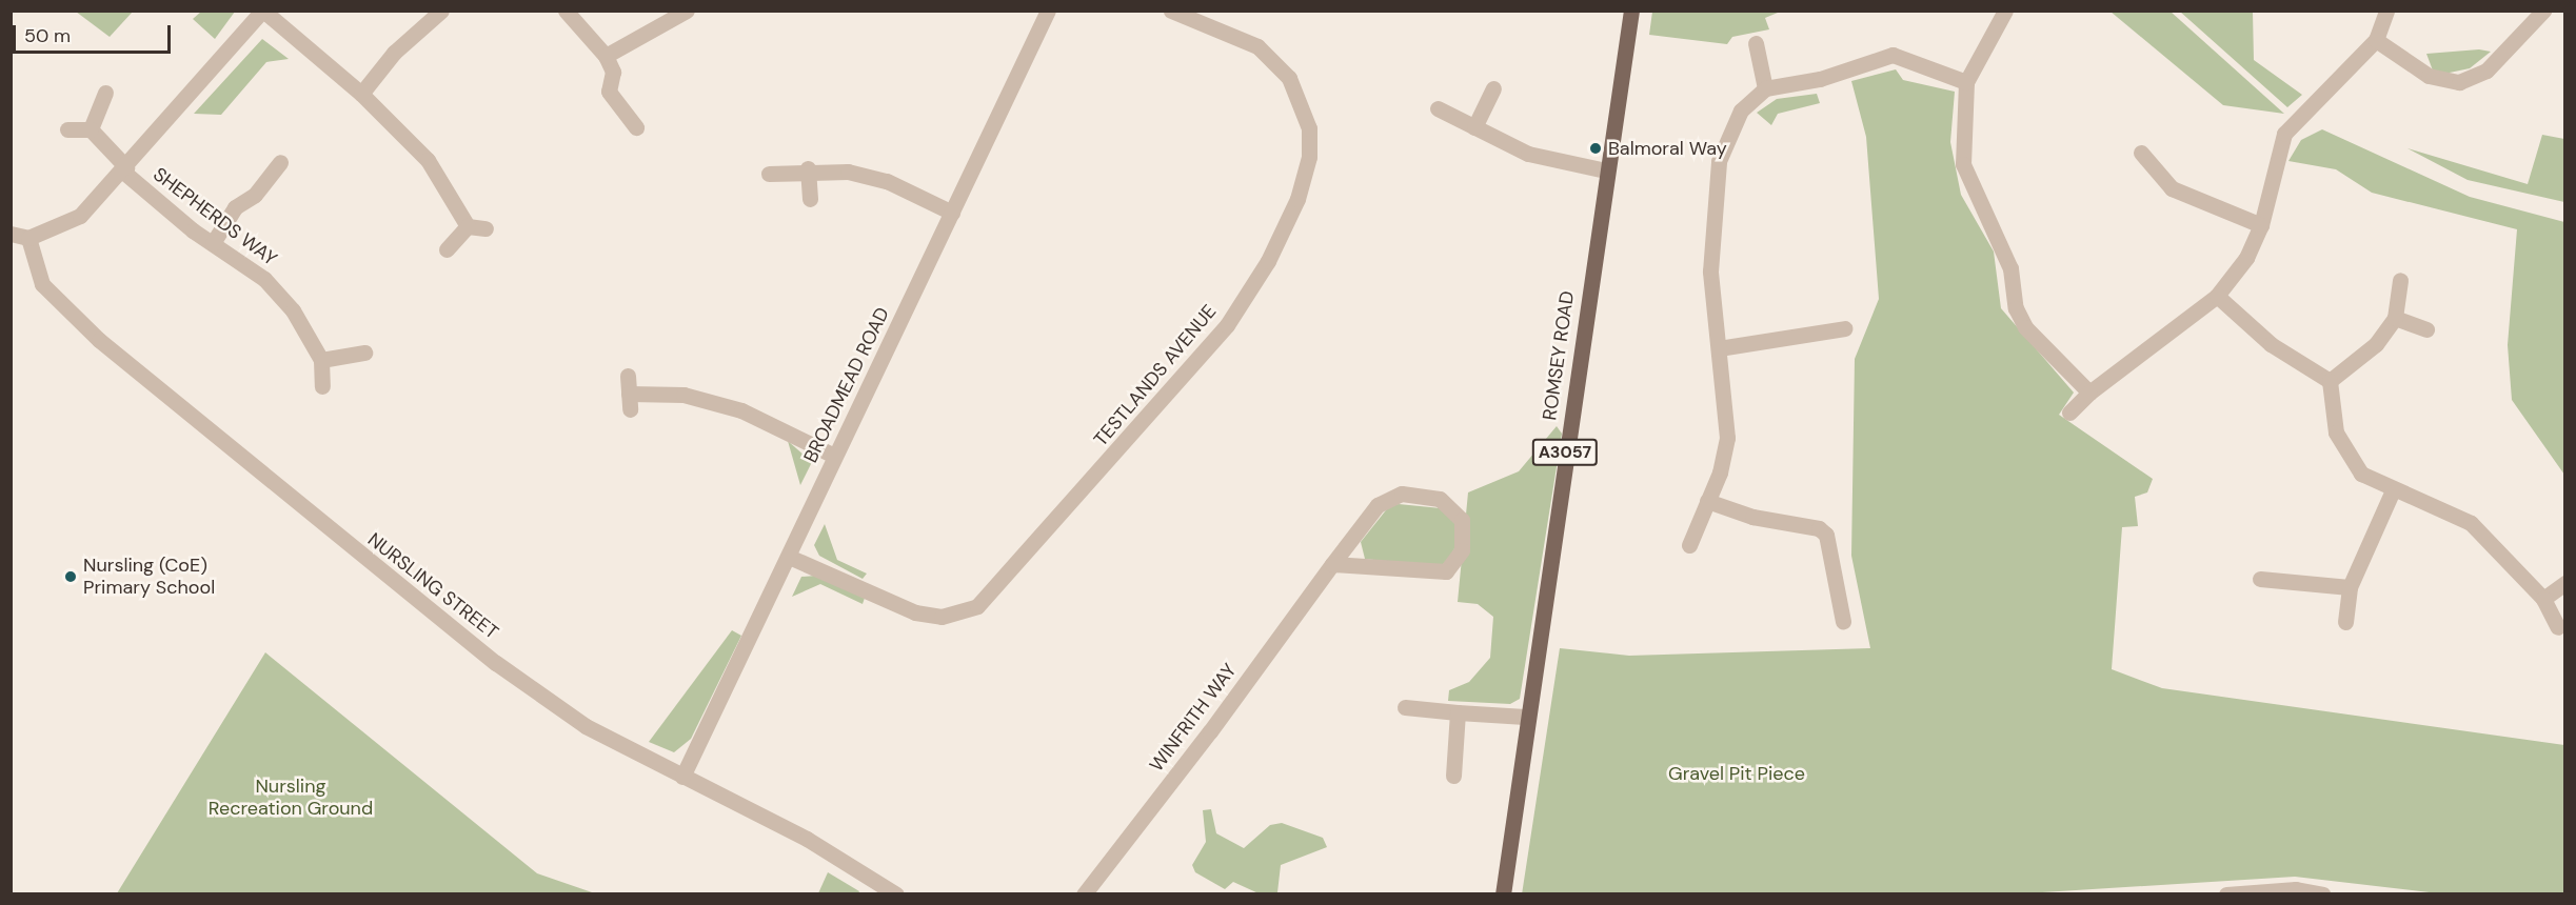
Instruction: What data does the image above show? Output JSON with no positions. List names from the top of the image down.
{
  "streets": {
    "main road": ["ROMSEY ROAD", "A3057"],
    "street": [
      "SHEPHERDS WAY",
      "TESTLANDS AVENUE",
      "BROADMEAD ROAD",
      "NURSLING STREET",
      "WINFRITH WAY"
    ]
  },
  "crossings": [
    ["TESTLANDS AVENUE", "BROADMEAD ROAD"],
    ["BROADMEAD ROAD", "NURSLING STREET"]
  ],
  "parks": ["Gravel Pit Piece", "Nursling Recreation Ground"],
  "places": ["Balmoral Way", "Nursling (CoE) Primary School"],
  "scale_bar": "50 m"
}
